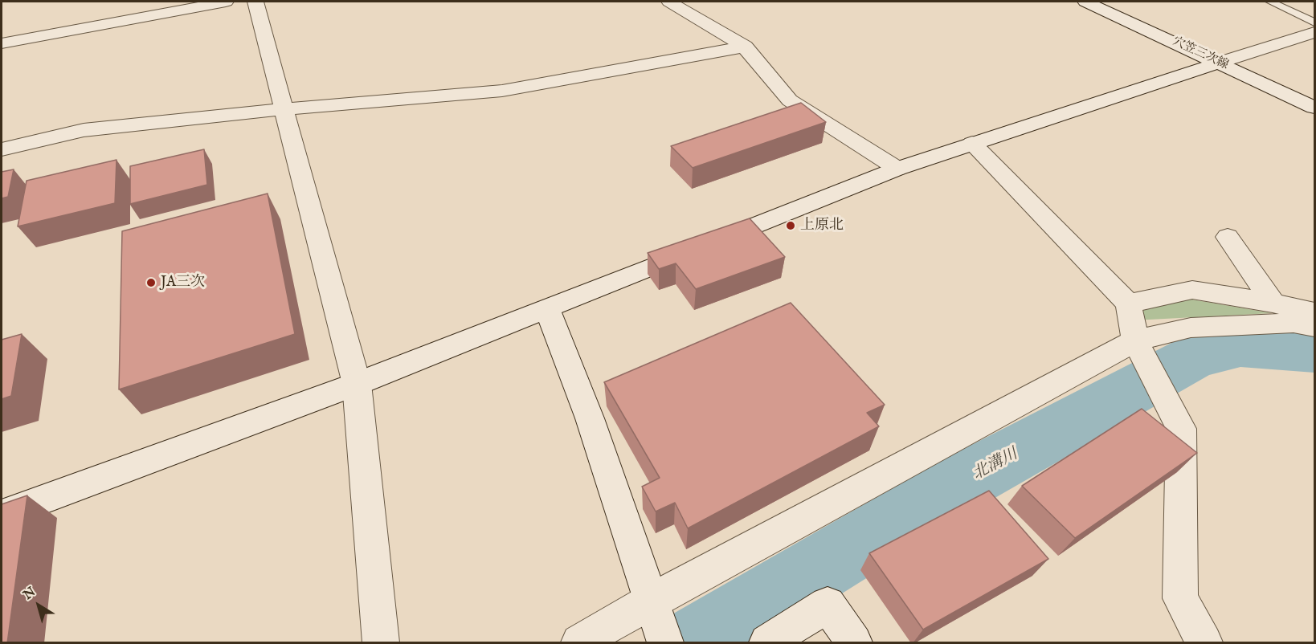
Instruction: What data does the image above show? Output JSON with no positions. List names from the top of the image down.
{
  "streets": {
    "street": ["穴笠三次線"]
  },
  "water": ["北溝川"],
  "places": ["上原北", "JA三次"],
  "north": "top left"
}
